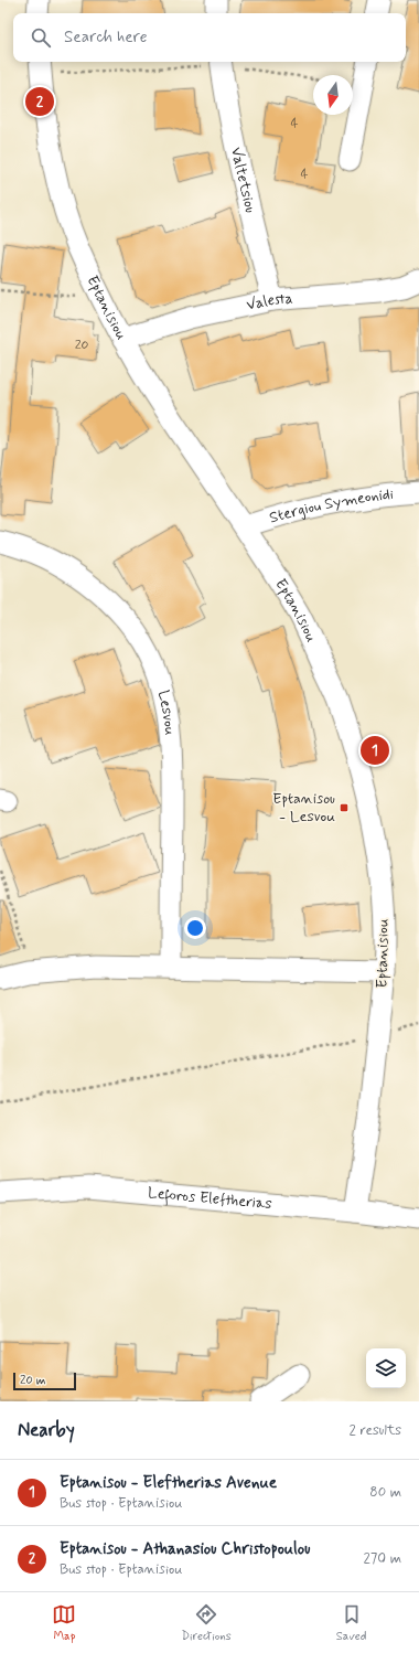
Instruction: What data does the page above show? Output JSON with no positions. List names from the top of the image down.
{
  "streets": {
    "street": [
      "Valtetsiou",
      "Valesta",
      "Eptanisiou",
      "Stergiou Symeonidi",
      "Lesvou",
      "Leforos Eleftherias"
    ]
  },
  "crossings": [
    ["Valtetsiou", "Valesta"],
    ["Valesta", "Eptanisiou"],
    ["Eptanisiou", "Stergiou Symeonidi"],
    ["Eptanisiou", "Leforos Eleftherias"]
  ],
  "places": {
    "transit": ["Eptanisou - Lesvou"]
  },
  "house_numbers": ["4", "4", "20"],
  "scale_bar": "20 m",
  "north": "bottom",
  "page": {
    "search": "Search here",
    "pins": ["2", "1"],
    "scale": "20 m",
    "heading": ["Nearby", "2 results"],
    "list": [
      {
        "mark": "1",
        "name": "Eptanisou - Eleftherias Avenue",
        "note": "Bus stop · Eptanisiou",
        "value": "80 m"
      },
      {
        "mark": "2",
        "name": "Eptanisou - Athanasiou Christopoulou",
        "note": "Bus stop · Eptanisiou",
        "value": "270 m"
      }
    ],
    "nav": ["Map", "Directions", "Saved"]
  }
}
